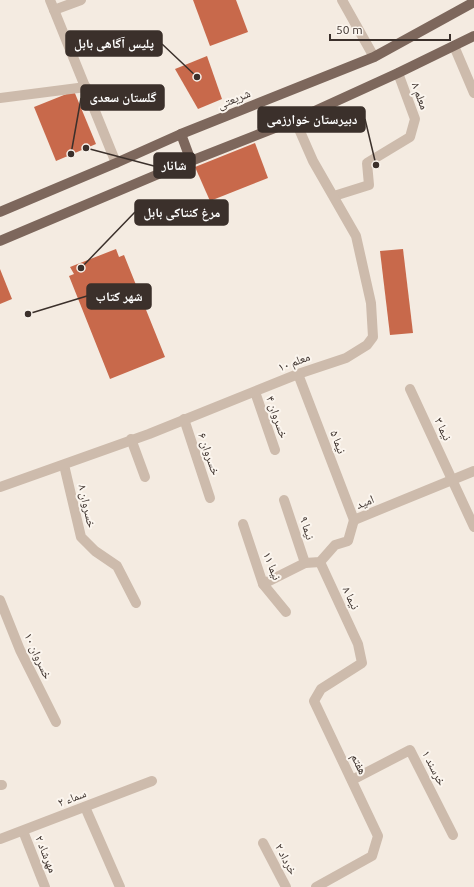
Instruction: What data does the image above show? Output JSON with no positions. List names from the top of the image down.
{
  "streets": {
    "main road": ["شریعتی"],
    "street": [
      "معلم ۸",
      "معلم ۱۰",
      "خسروان ۴",
      "نیما ۳",
      "نیما ۵",
      "خسروان ۶",
      "امید",
      "خسروان ۸",
      "نیما ۹",
      "نیما ۱۱",
      "نیما ۸",
      "خسروان ۱۰",
      "هفتم",
      "خرسند ۱",
      "سماء ۲",
      "مهرشاد ۲",
      "خرداد ۲"
    ]
  },
  "crossings": [
    ["معلم ۸", "معلم ۱۰"],
    ["معلم ۱۰", "خسروان ۴"],
    ["معلم ۱۰", "نیما ۵"],
    ["معلم ۱۰", "خسروان ۶"],
    ["معلم ۱۰", "خسروان ۸"],
    ["نیما ۳", "امید"],
    ["نیما ۵", "امید"],
    ["امید", "نیما ۸"],
    ["نیما ۸", "هفتم"],
    ["هفتم", "خرسند ۱"],
    ["سماء ۲", "مهرشاد ۲"]
  ],
  "places": [
    "پلیس آگاهی بابل",
    "شانار",
    "گلستان سعدی",
    "دبیرستان خوارزمی",
    "مرغ کنتاکی بابل",
    "شهر کتاب"
  ],
  "scale_bar": "50 m"
}
